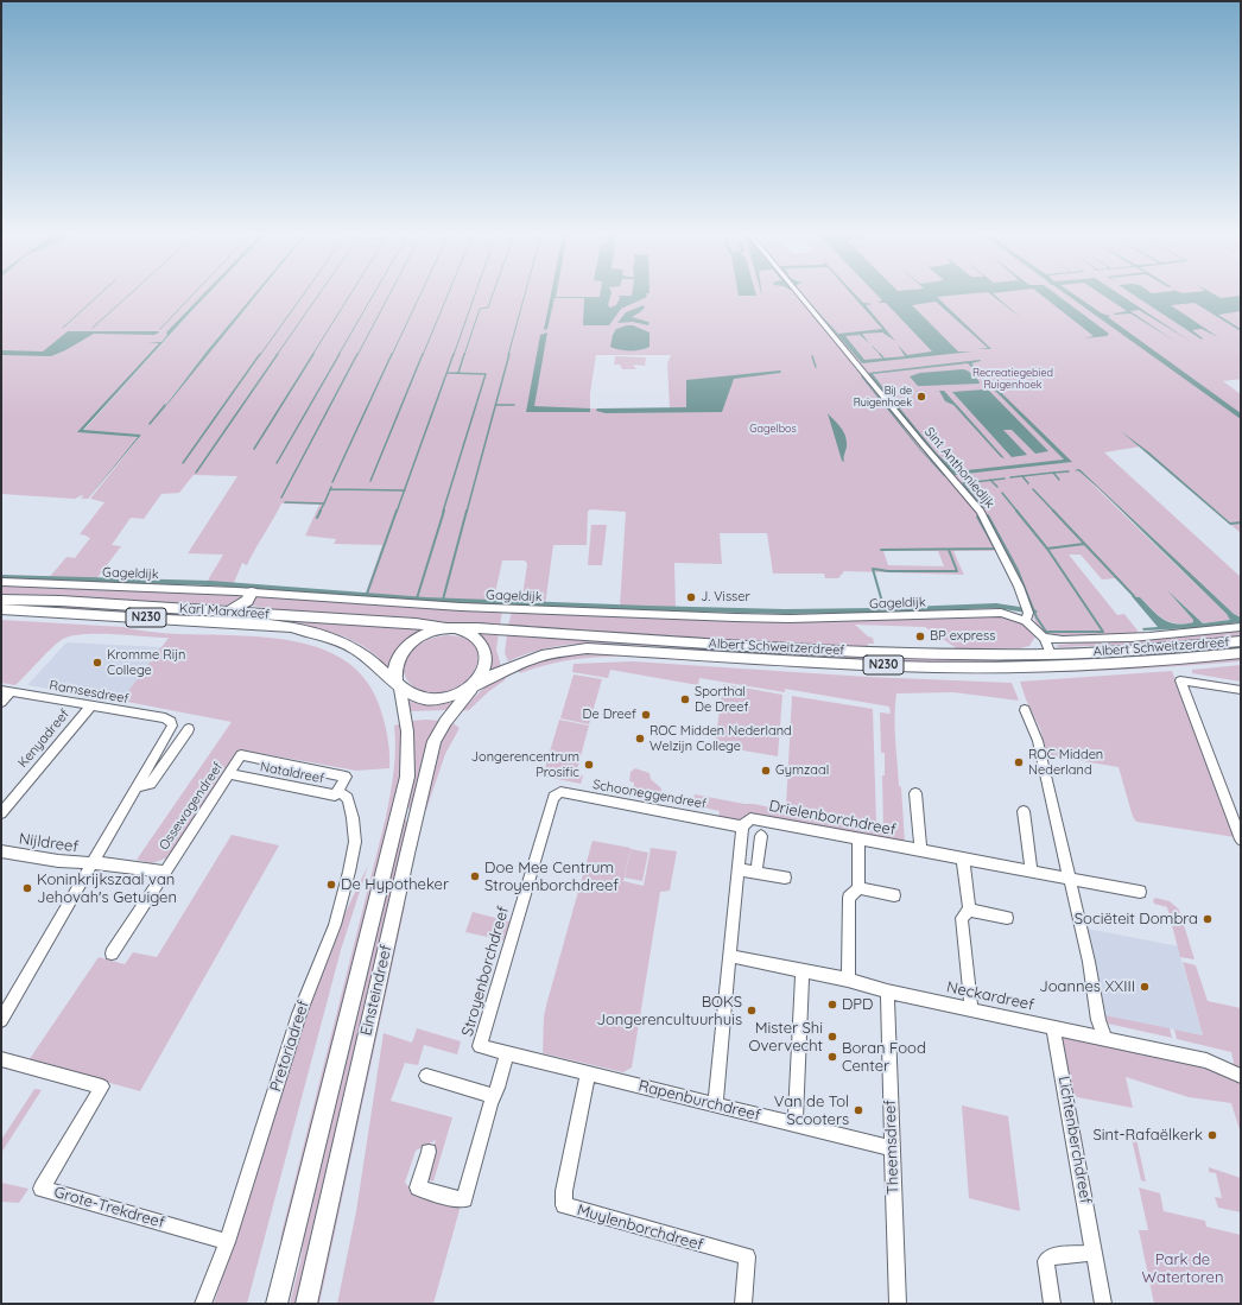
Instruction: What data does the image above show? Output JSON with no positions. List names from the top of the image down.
{
  "streets": {
    "highway": ["Karl Marxdreef", "N230", "Albert Schweitzerdreef"],
    "main road": ["Einsteindreef"],
    "street": [
      "Sint Anthoniedijk",
      "Gageldijk",
      "Ramsesdreef",
      "Kenyadreef",
      "Nataldreef",
      "Schooneggendreef",
      "Ossewagendreef",
      "Drielenborchdreef",
      "Nijldreef",
      "Stroyenborchdreef",
      "Neckardreef",
      "Pretoriadreef",
      "Rapenburchdreef",
      "Lichtenberchdreef",
      "Theemsdreef",
      "Grote-Trekdreef",
      "Muylenborchdreef"
    ]
  },
  "crossings": [
    ["Sint Anthoniedijk", "Gageldijk"],
    ["Karl Marxdreef", "N230"],
    ["Karl Marxdreef", "Albert Schweitzerdreef"],
    ["Karl Marxdreef", "Einsteindreef"],
    ["N230", "Albert Schweitzerdreef"],
    ["N230", "Einsteindreef"],
    ["Albert Schweitzerdreef", "Einsteindreef"],
    ["Ramsesdreef", "Kenyadreef"],
    ["Nataldreef", "Ossewagendreef"],
    ["Nataldreef", "Pretoriadreef"],
    ["Schooneggendreef", "Drielenborchdreef"],
    ["Schooneggendreef", "Stroyenborchdreef"],
    ["Ossewagendreef", "Nijldreef"],
    ["Stroyenborchdreef", "Rapenburchdreef"],
    ["Neckardreef", "Lichtenberchdreef"],
    ["Neckardreef", "Theemsdreef"],
    ["Pretoriadreef", "Grote-Trekdreef"],
    ["Rapenburchdreef", "Theemsdreef"],
    ["Rapenburchdreef", "Muylenborchdreef"]
  ],
  "parks": ["Recreatiegebied Ruigenhoek", "Gagelbos", "Park de Watertoren"],
  "places": [
    "Bij de Ruigenhoek",
    "J. Visser",
    "BP express",
    "Kromme Rijn College",
    "Sporthal De Dreef",
    "De Dreef",
    "ROC Midden Nederland Welzijn College",
    "ROC Midden Nederland",
    "Jongerencentrum Prosific",
    "Gymzaal",
    "Doe Mee Centrum Stroyenborchdreef",
    "De Hypotheker",
    "Koninkrijkszaal van Jehovah's Getuigen",
    "Sociëteit Dombra",
    "Joannes XXIII",
    "DPD",
    "BOKS Jongerencultuurhuis",
    "Mister Shi Overvecht",
    "Boran Food Center",
    "Van de Tol Scooters",
    "Sint-Rafaëlkerk"
  ]
}
